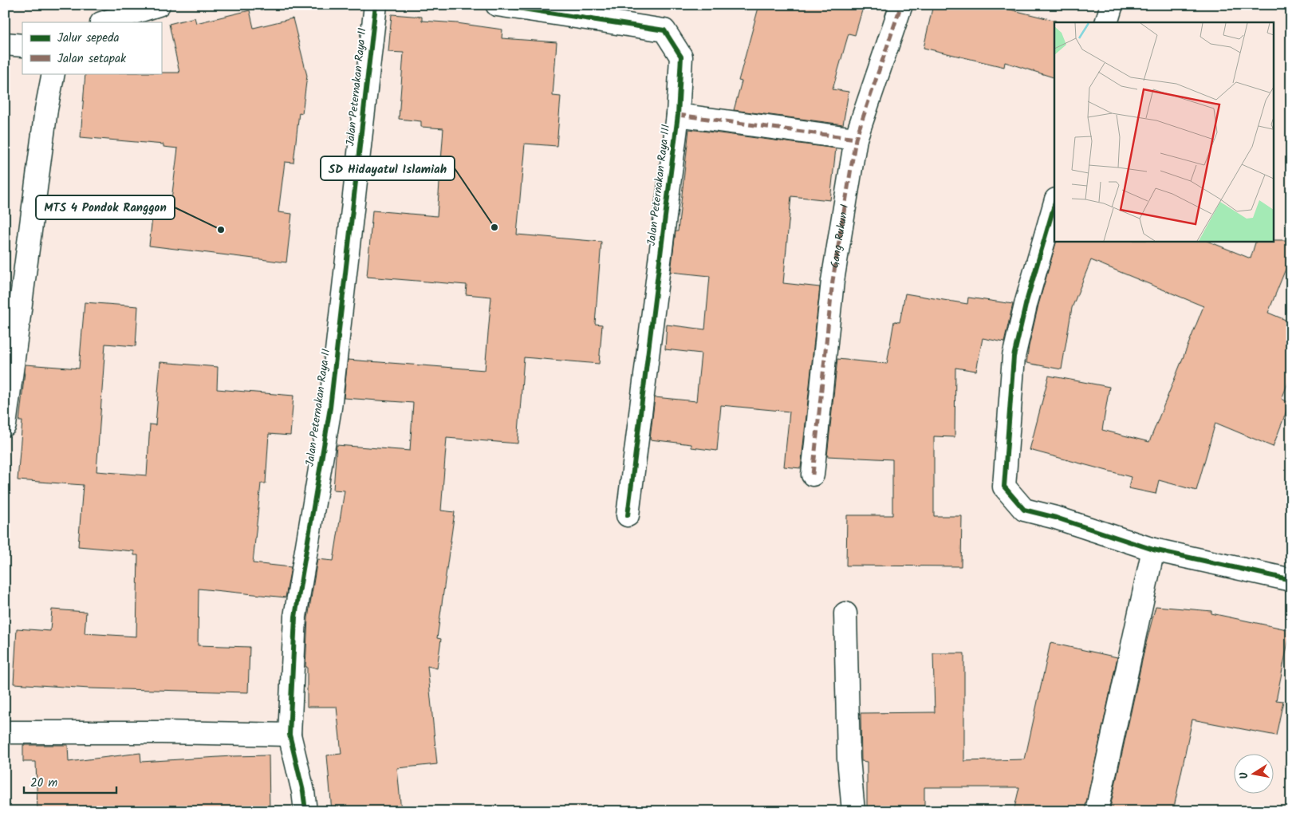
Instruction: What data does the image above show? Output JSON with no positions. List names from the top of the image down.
{
  "streets": {
    "street": ["Jalan Peternakan Raya II", "Jalan Peternakan Raya III", "Gang Rukun I"]
  },
  "places": ["SD Hidayatul Islamiah", "MTS 4 Pondok Ranggon"],
  "legend": ["Jalur sepeda", "Jalan setapak"],
  "scale_bar": "20 m",
  "north": "left"
}
